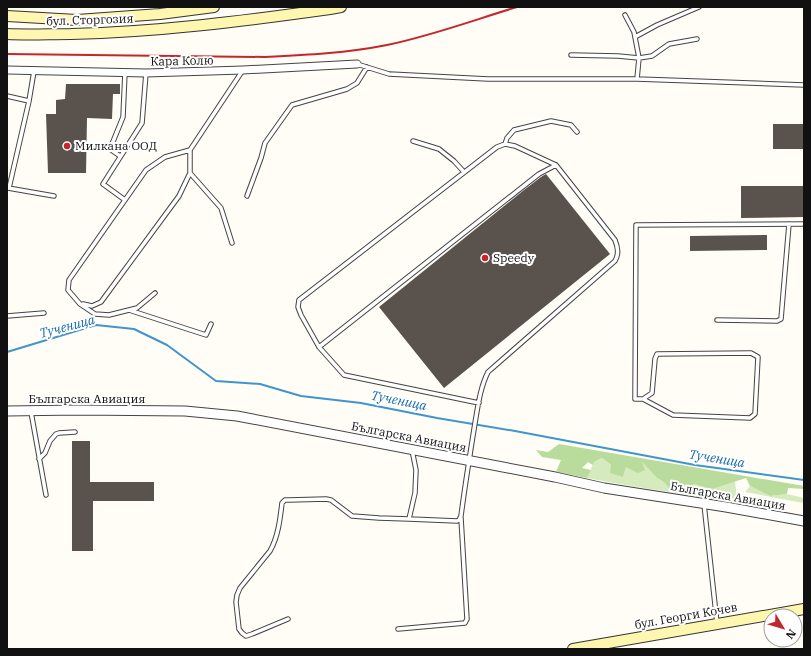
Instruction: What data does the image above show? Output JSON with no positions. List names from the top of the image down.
{
  "streets": {
    "main road": ["бул. Сторгозия", "бул. Георги Кочев"],
    "street": ["Кара Колю", "Българска Авиация"]
  },
  "water": ["Тученица"],
  "places": ["Милкана OOД", "Speedy"],
  "north": "bottom right"
}
